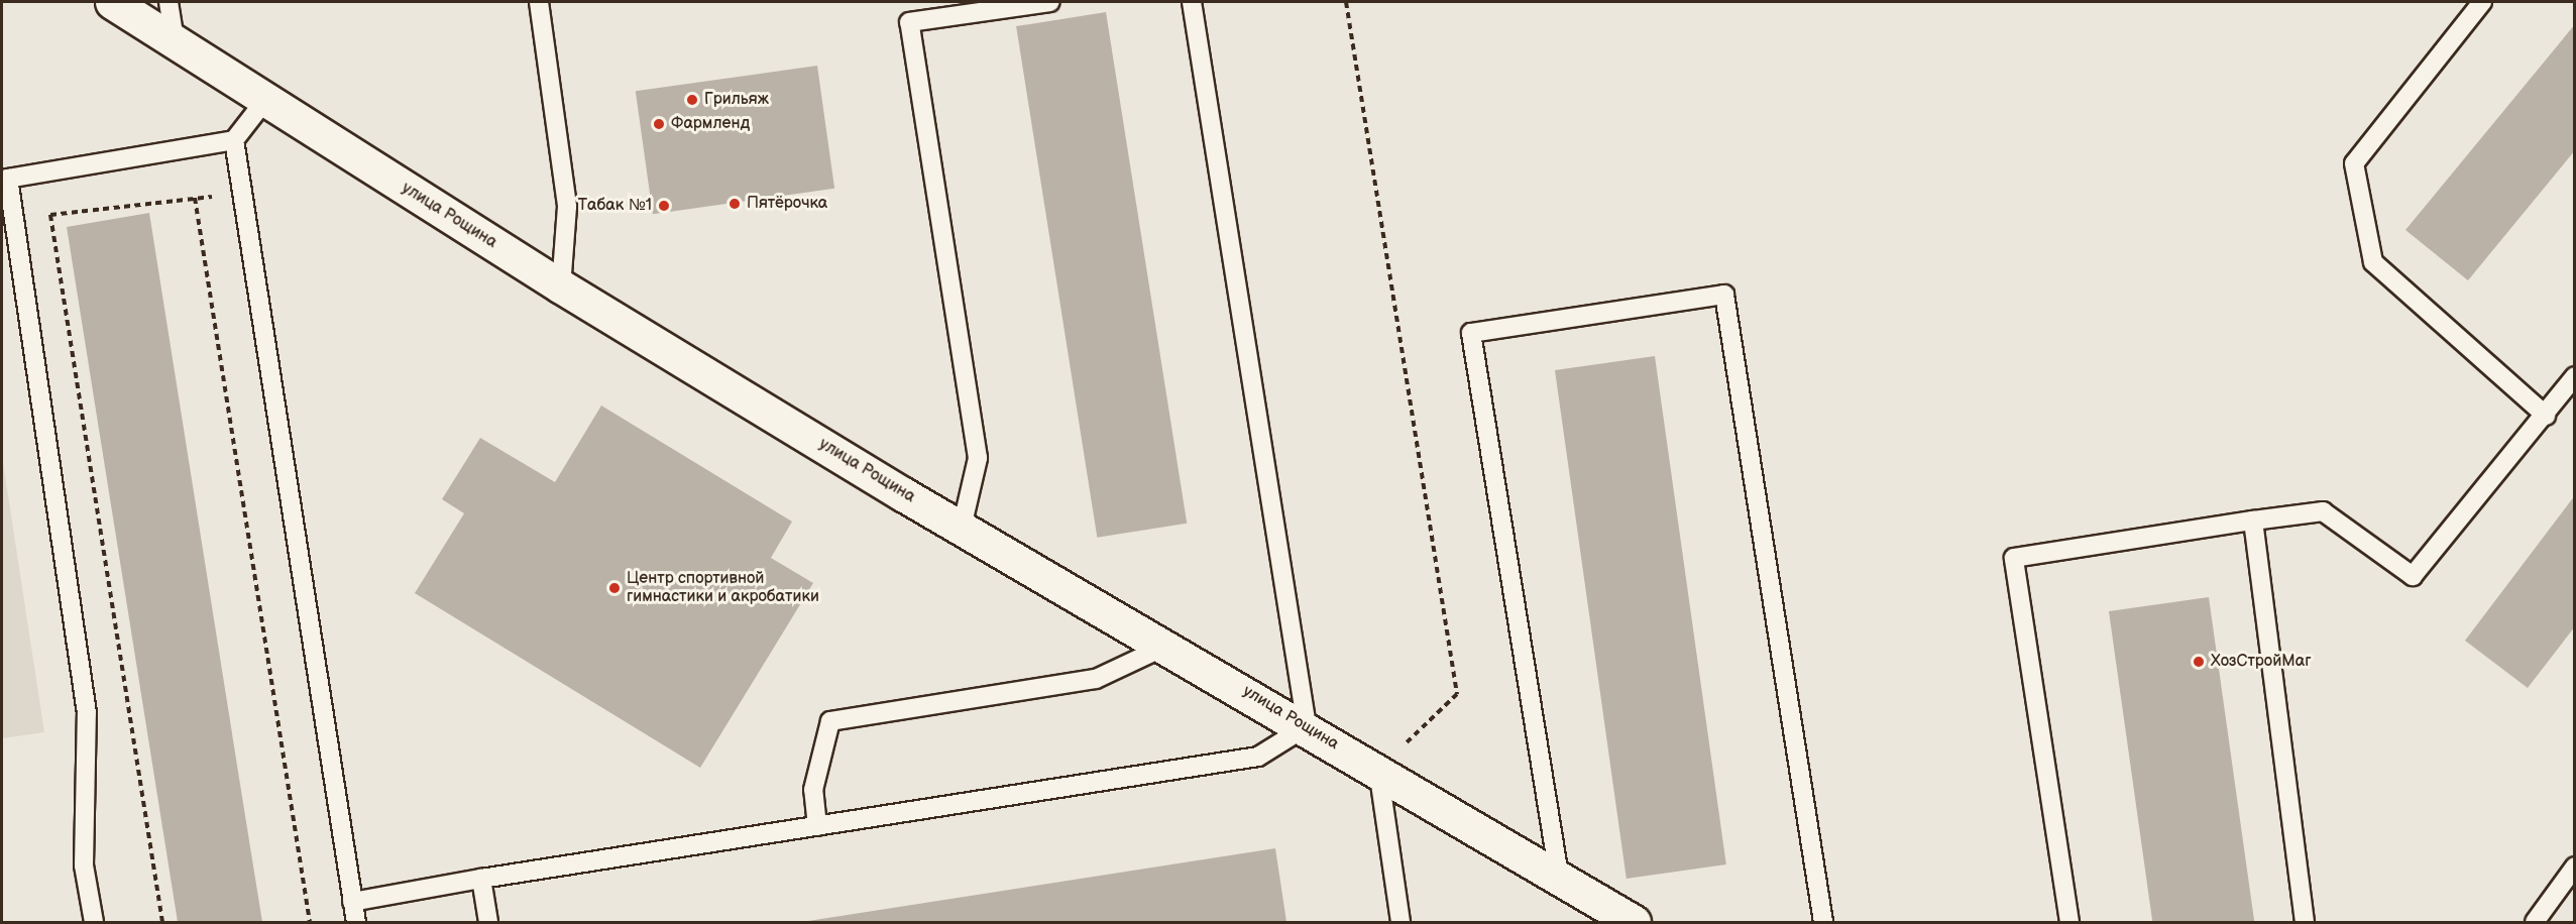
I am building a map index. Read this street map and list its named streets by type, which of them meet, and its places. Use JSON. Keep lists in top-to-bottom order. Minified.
{"streets":{"street":["улица Рощина"]},"places":["Грильяж","Фармленд","Пятёрочка","Табак №1","Центр спортивной гимнастики и акробатики","ХозСтройМаг"]}
